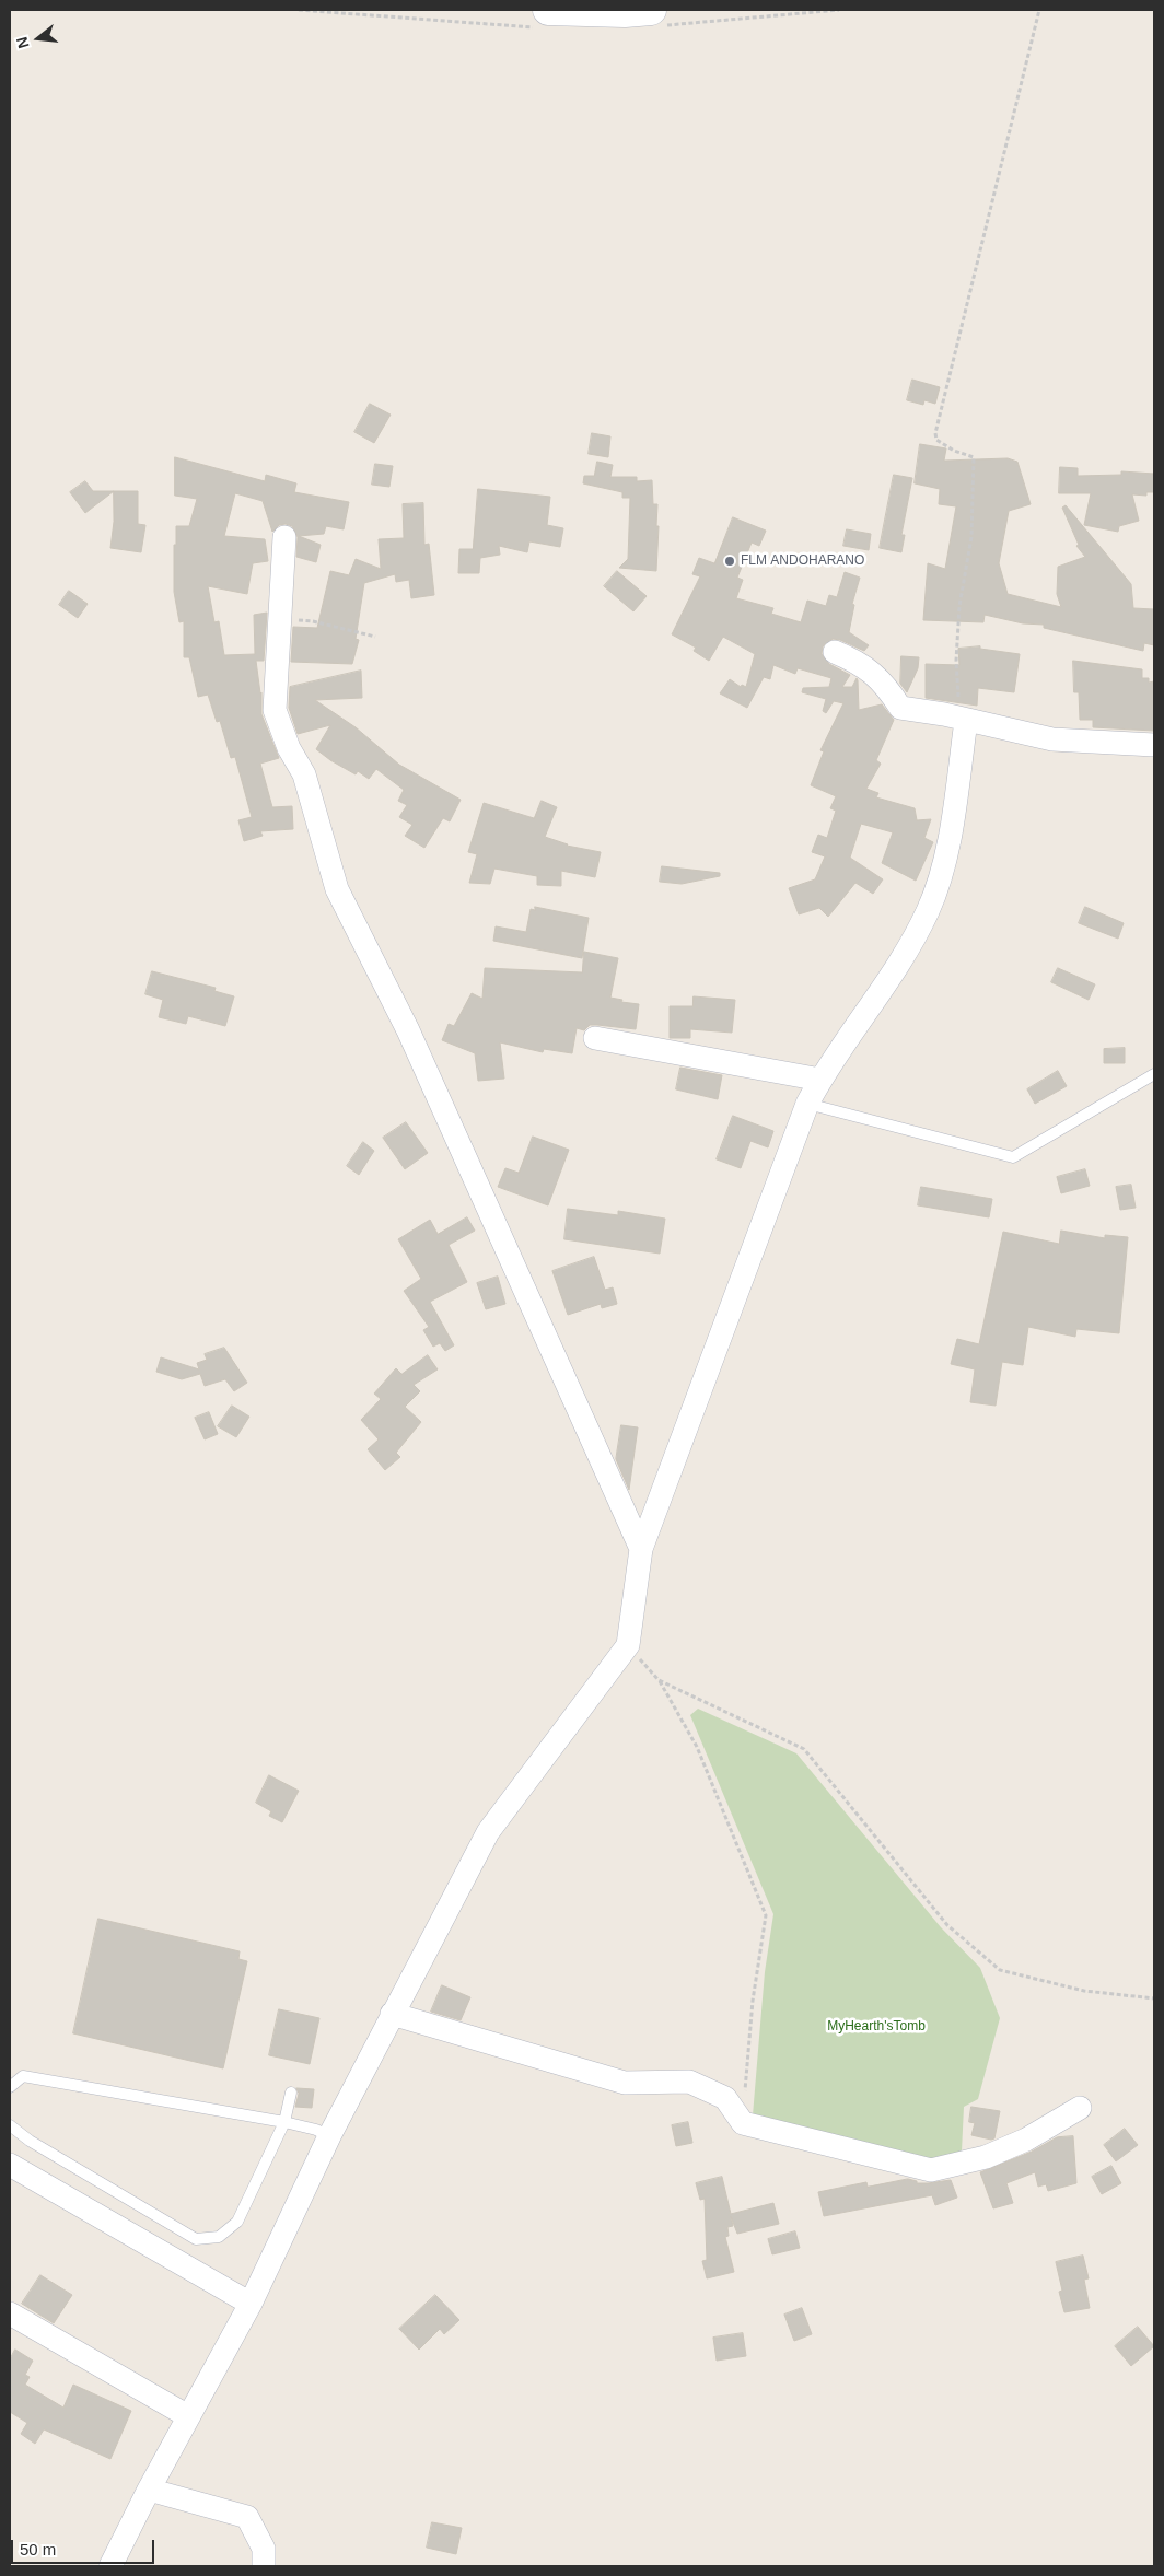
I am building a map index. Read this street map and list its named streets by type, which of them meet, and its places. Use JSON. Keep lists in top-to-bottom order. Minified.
{"parks":["MyHearth'sTomb"],"places":["FLM ANDOHARANO"],"scale_bar":"50 m","north":"left"}
